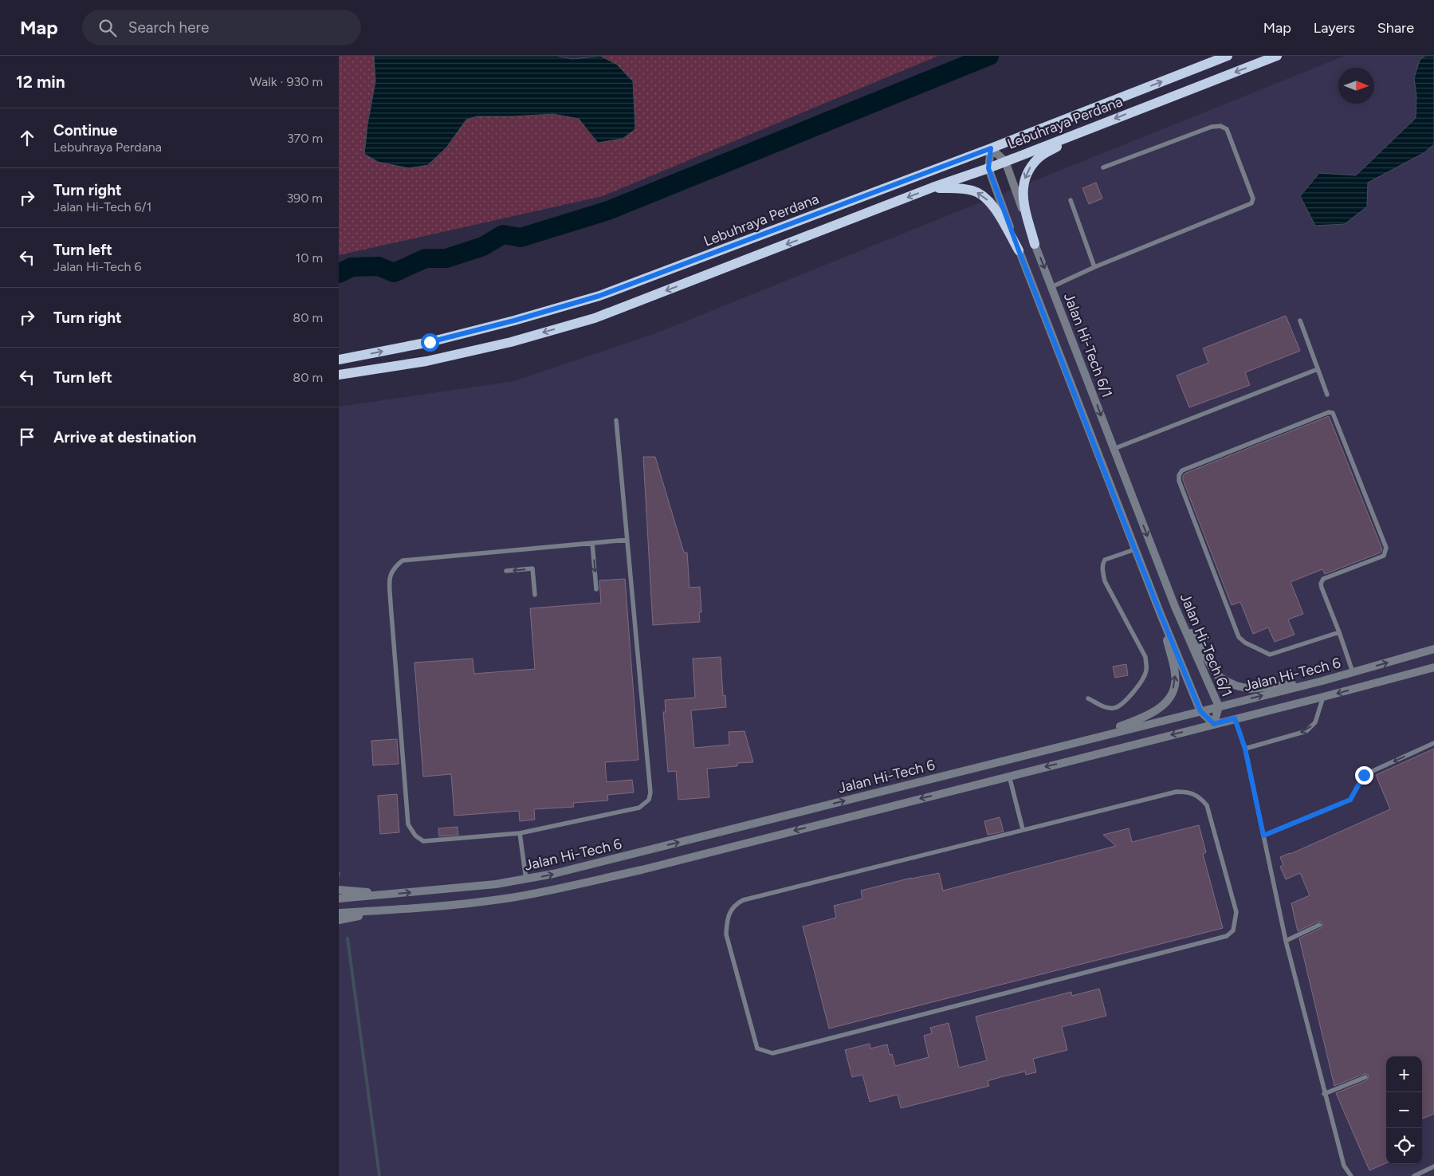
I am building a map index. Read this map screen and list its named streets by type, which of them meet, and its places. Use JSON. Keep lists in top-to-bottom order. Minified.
{"streets":{"main road":["Lebuhraya Perdana"],"street":["Jalan Hi-Tech 6/1","Jalan Hi-Tech 6"]},"crossings":[["Lebuhraya Perdana","Jalan Hi-Tech 6/1"],["Jalan Hi-Tech 6/1","Jalan Hi-Tech 6"]],"north":"right","page":{"header":"Map","search":"Search here","nav":["Map","Layers","Share"],"heading":["12 min","Walk · 930 m"],"list":[["Continue","Lebuhraya Perdana","370 m"],["Turn right","Jalan Hi-Tech 6/1","390 m"],["Turn left","Jalan Hi-Tech 6","10 m"],["Turn right","80 m"],["Turn left","80 m"],"Arrive at destination"],"map_buttons":["+","−"]}}
